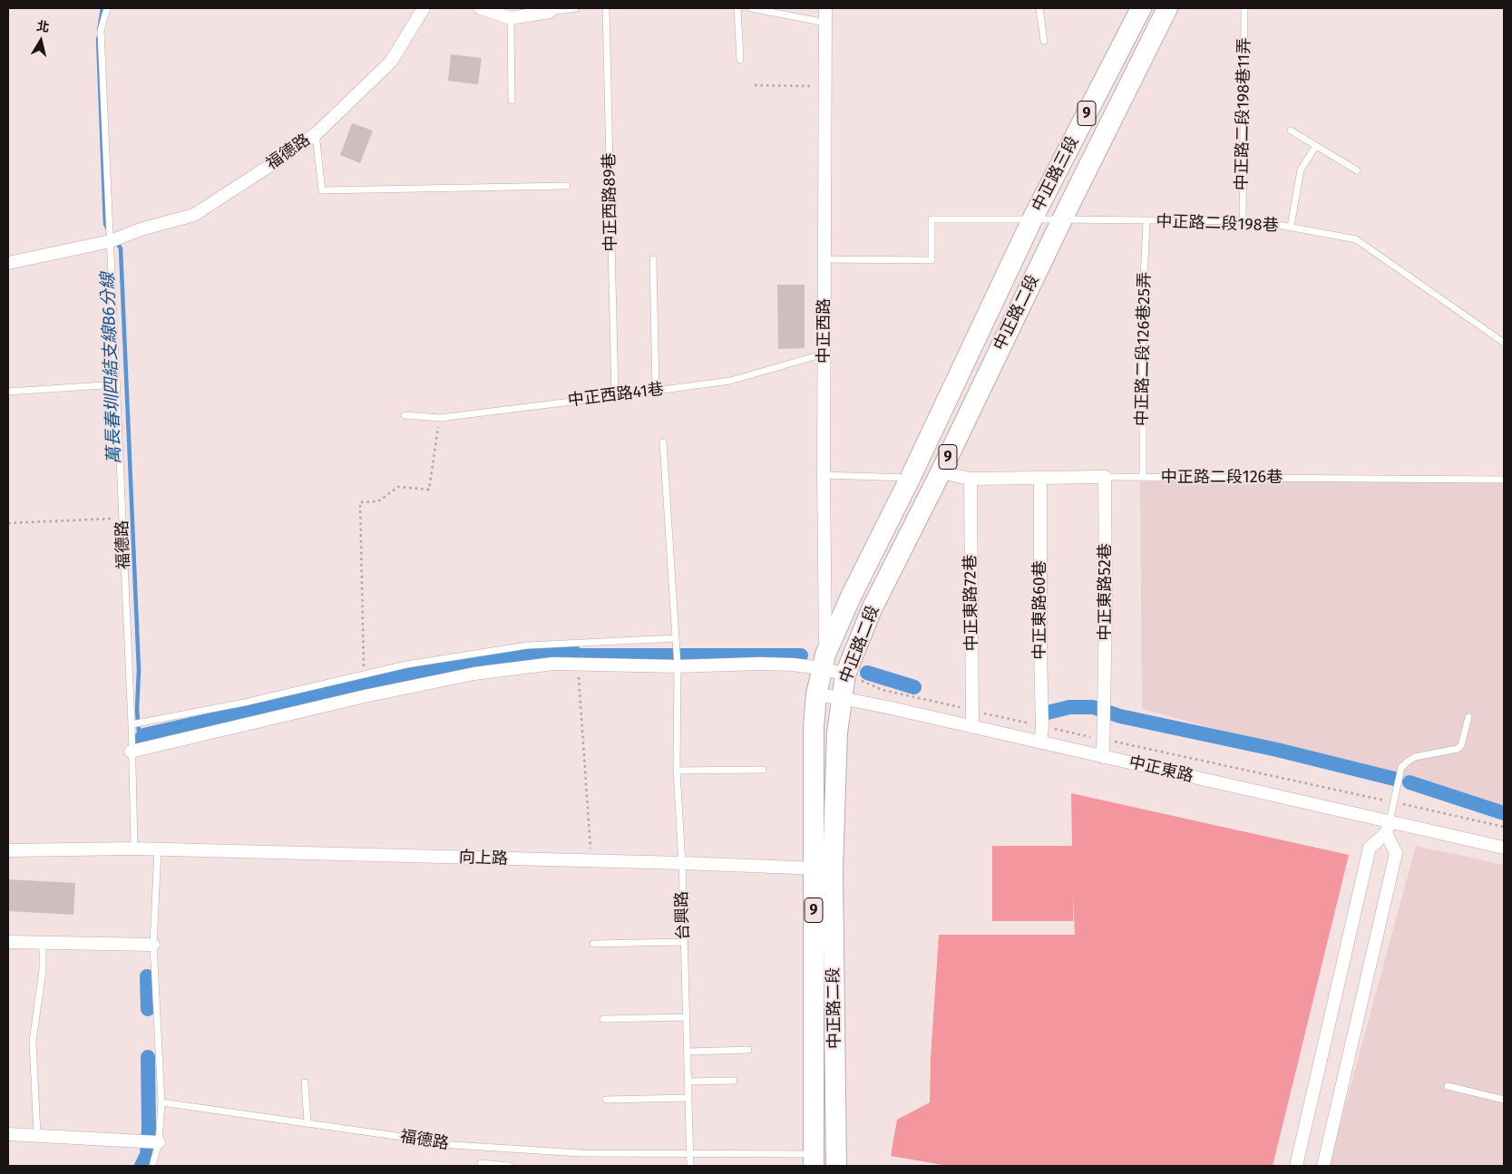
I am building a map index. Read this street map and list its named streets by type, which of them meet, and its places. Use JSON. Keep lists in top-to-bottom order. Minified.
{"streets":{"main road":["9","中正路三段","中正路二段"],"street":["福德路","中正西路","中正路二段126巷","中正東路52巷","中正東路72巷","中正東路60巷","中正東路","向上路"],"lane":["中正路二段198巷11弄","中正西路89巷","中正路二段198巷","中正路二段126巷25弄","中正西路41巷","台興路"]},"crossings":[["中正路二段198巷11弄","中正路二段198巷"],["福德路","中正路二段"],["福德路","向上路"],["福德路","台興路"],["中正路三段","中正路二段198巷"],["中正路三段","中正路二段"],["中正西路89巷","中正西路41巷"],["中正路二段198巷","中正路二段"],["中正路二段198巷","中正西路"],["中正路二段198巷","中正路二段126巷25弄"],["中正路二段","中正西路"],["中正路二段","中正路二段126巷"],["中正路二段","中正東路"],["中正路二段","向上路"],["中正西路","中正西路41巷"],["中正路二段126巷25弄","中正路二段126巷"],["中正路二段126巷","中正東路52巷"],["中正路二段126巷","中正東路72巷"],["中正路二段126巷","中正東路60巷"],["中正東路52巷","中正東路"],["中正東路72巷","中正東路"],["中正東路60巷","中正東路"],["向上路","台興路"]],"water":["萬長春圳四結支線B6分線"],"north":"top"}
